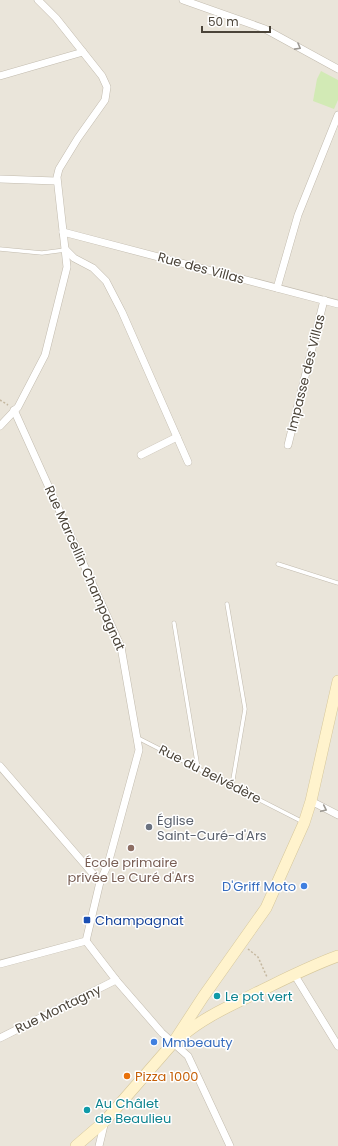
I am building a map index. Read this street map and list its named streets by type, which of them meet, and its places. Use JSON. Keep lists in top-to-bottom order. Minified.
{"streets":{"street":["Rue des Villas","Impasse des Villas","Rue Marcellin Champagnat","Rue Montagny"],"lane":["Rue du Belvédère"]},"crossings":[["Rue des Villas","Impasse des Villas"],["Rue Marcellin Champagnat","Rue du Belvédère"]],"places":{"other":["Église Saint-Curé-d'Ars","École primaire privée Le Curé d'Ars","D'Griff Moto","Le pot vert","Mmbeauty","Pizza 1000","Au Châlet de Beaulieu"],"transit":["Champagnat"]},"scale_bar":"50 m"}
